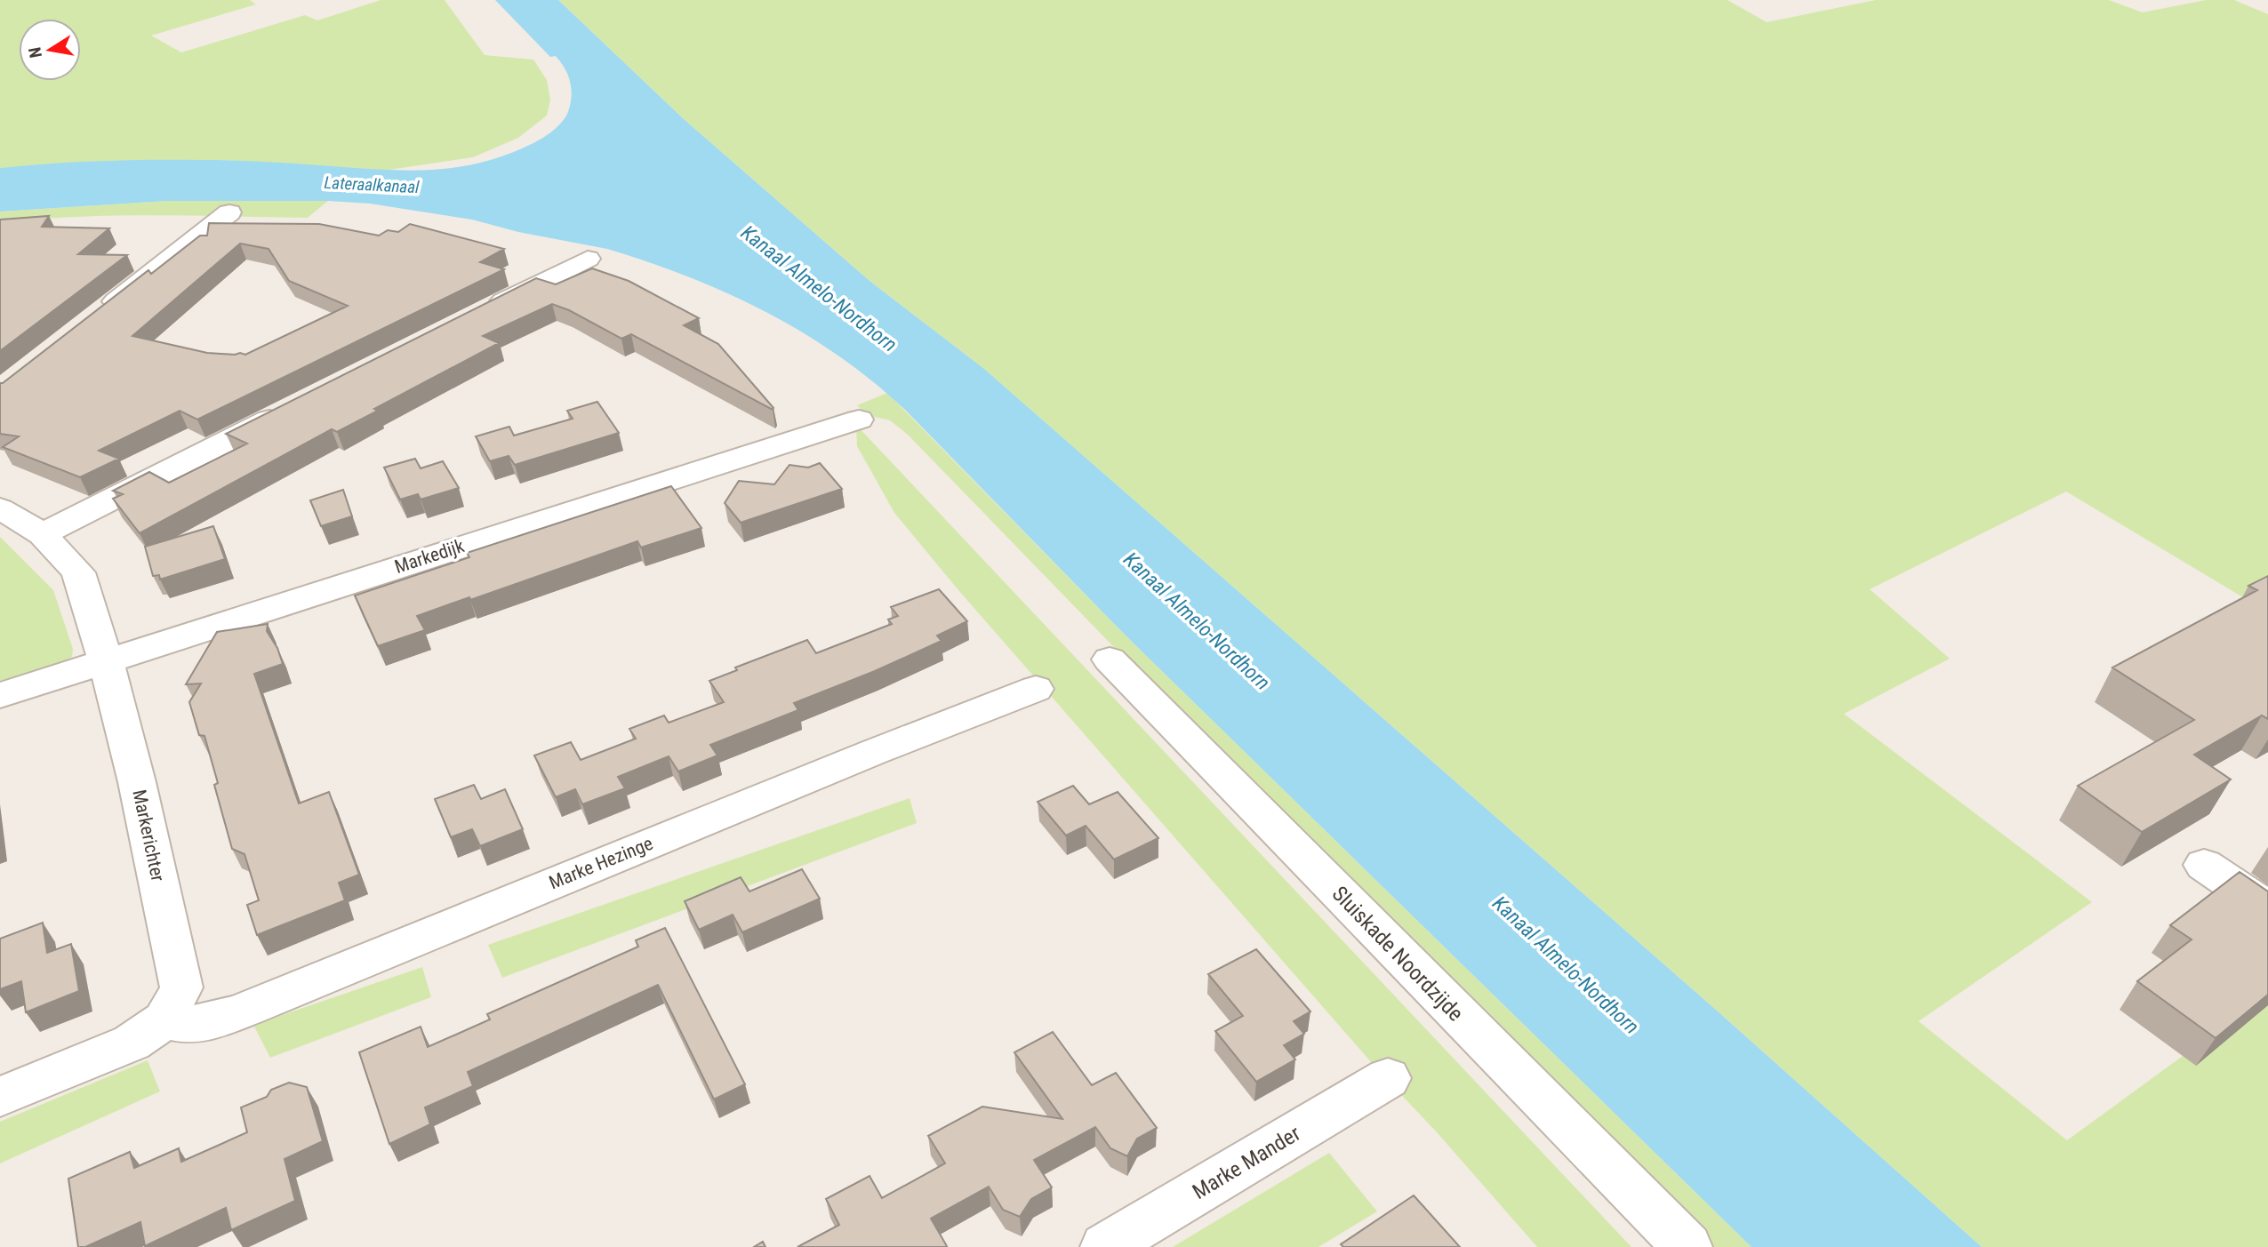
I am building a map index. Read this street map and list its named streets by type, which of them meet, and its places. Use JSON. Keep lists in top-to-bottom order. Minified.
{"streets":{"street":["Markedijk","Markerichter","Marke Hezinge","Sluiskade Noordzijde","Marke Mander"]},"crossings":[["Markedijk","Markerichter"],["Markerichter","Marke Hezinge"]],"water":["Lateraalkanaal","Kanaal Almelo-Nordhorn"],"north":"left"}
